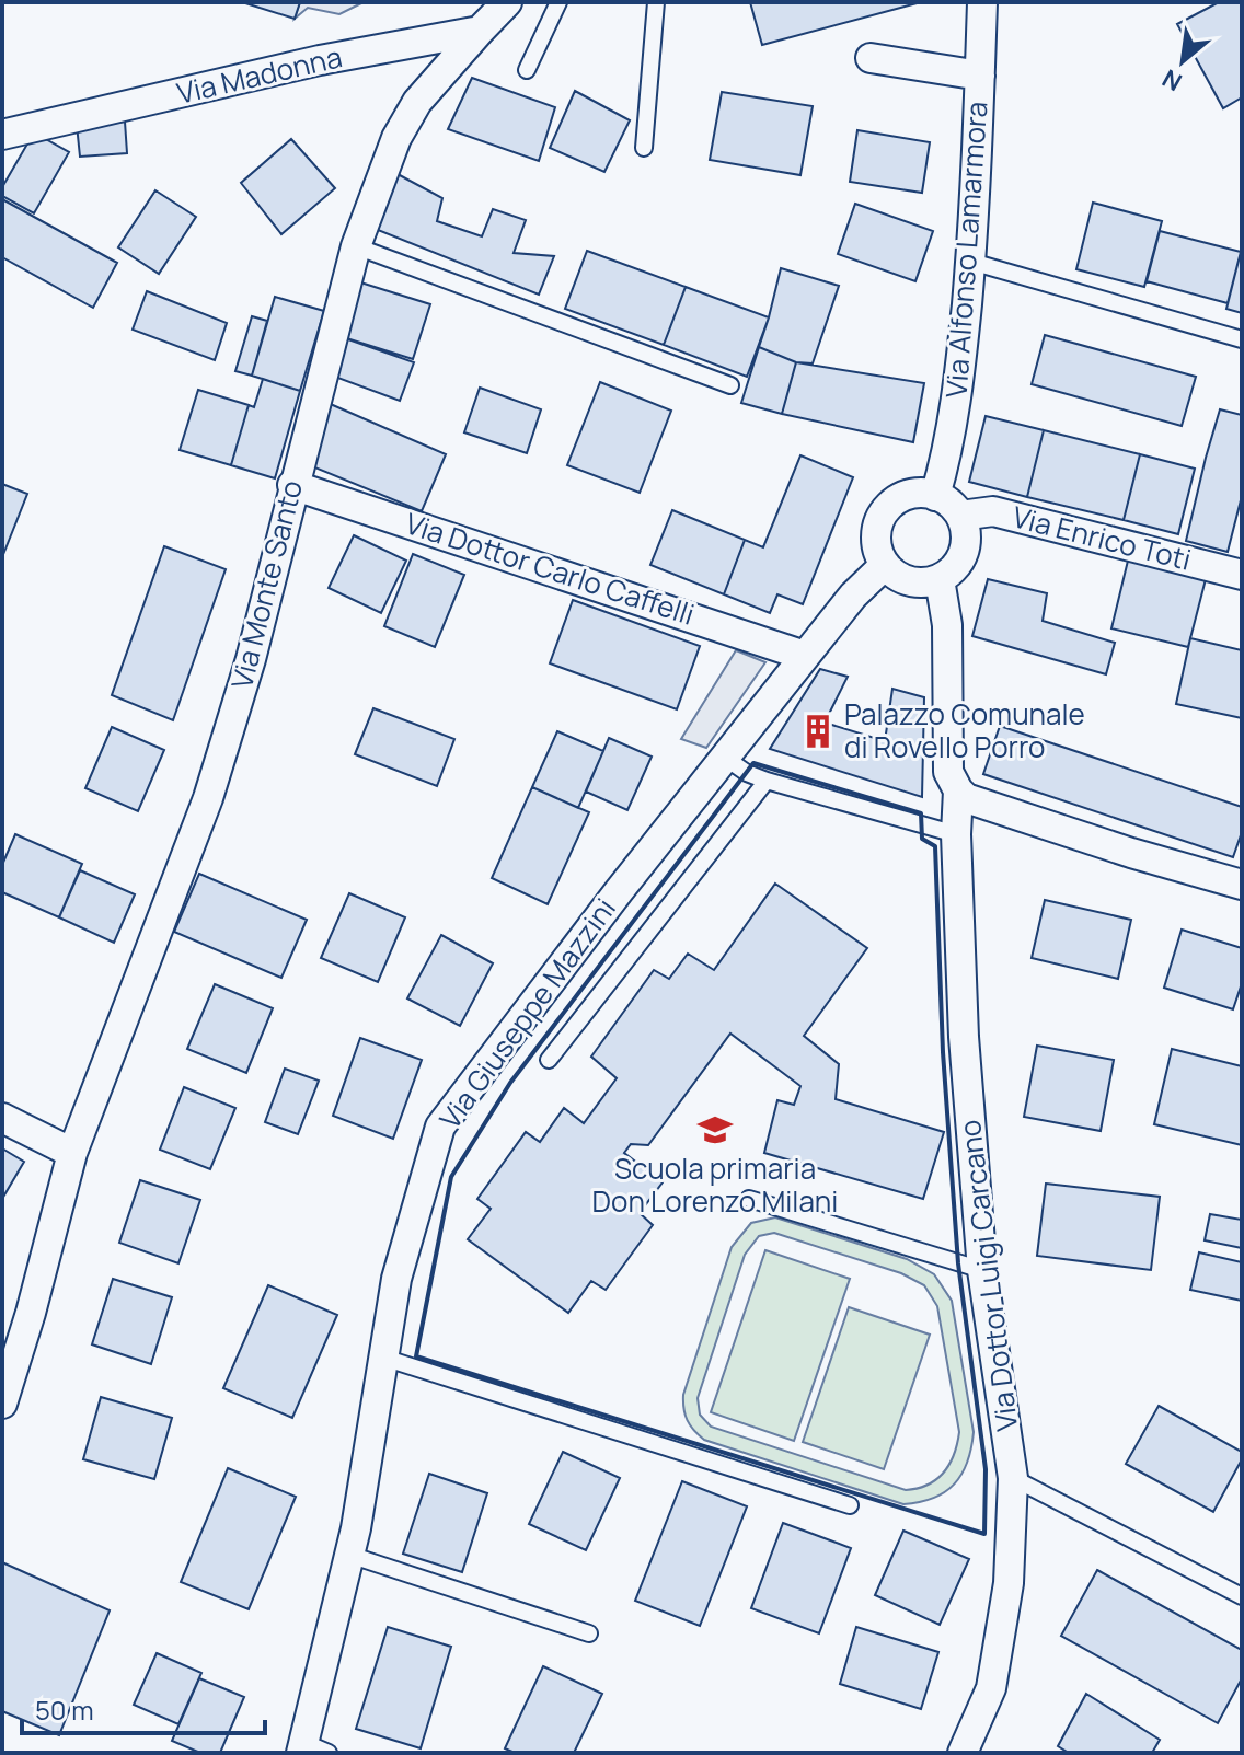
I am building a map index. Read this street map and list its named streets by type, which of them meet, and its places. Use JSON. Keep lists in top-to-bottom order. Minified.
{"streets":{"street":["Via Madonna","Via Alfonso Lamarmora","Via Enrico Toti","Via Dottor Carlo Caffelli","Via Monte Santo","Via Giuseppe Mazzini","Via Dottor Luigi Carcano"]},"crossings":[["Via Madonna","Via Monte Santo"],["Via Alfonso Lamarmora","Via Enrico Toti"],["Via Alfonso Lamarmora","Via Giuseppe Mazzini"],["Via Alfonso Lamarmora","Via Dottor Luigi Carcano"],["Via Enrico Toti","Via Giuseppe Mazzini"],["Via Enrico Toti","Via Dottor Luigi Carcano"],["Via Dottor Carlo Caffelli","Via Monte Santo"],["Via Dottor Carlo Caffelli","Via Giuseppe Mazzini"],["Via Giuseppe Mazzini","Via Dottor Luigi Carcano"]],"places":{"building":["Palazzo Comunale di Rovello Porro"],"school or university":["Scuola primaria Don Lorenzo Milani"]},"scale_bar":"50 m","north":"bottom left"}
